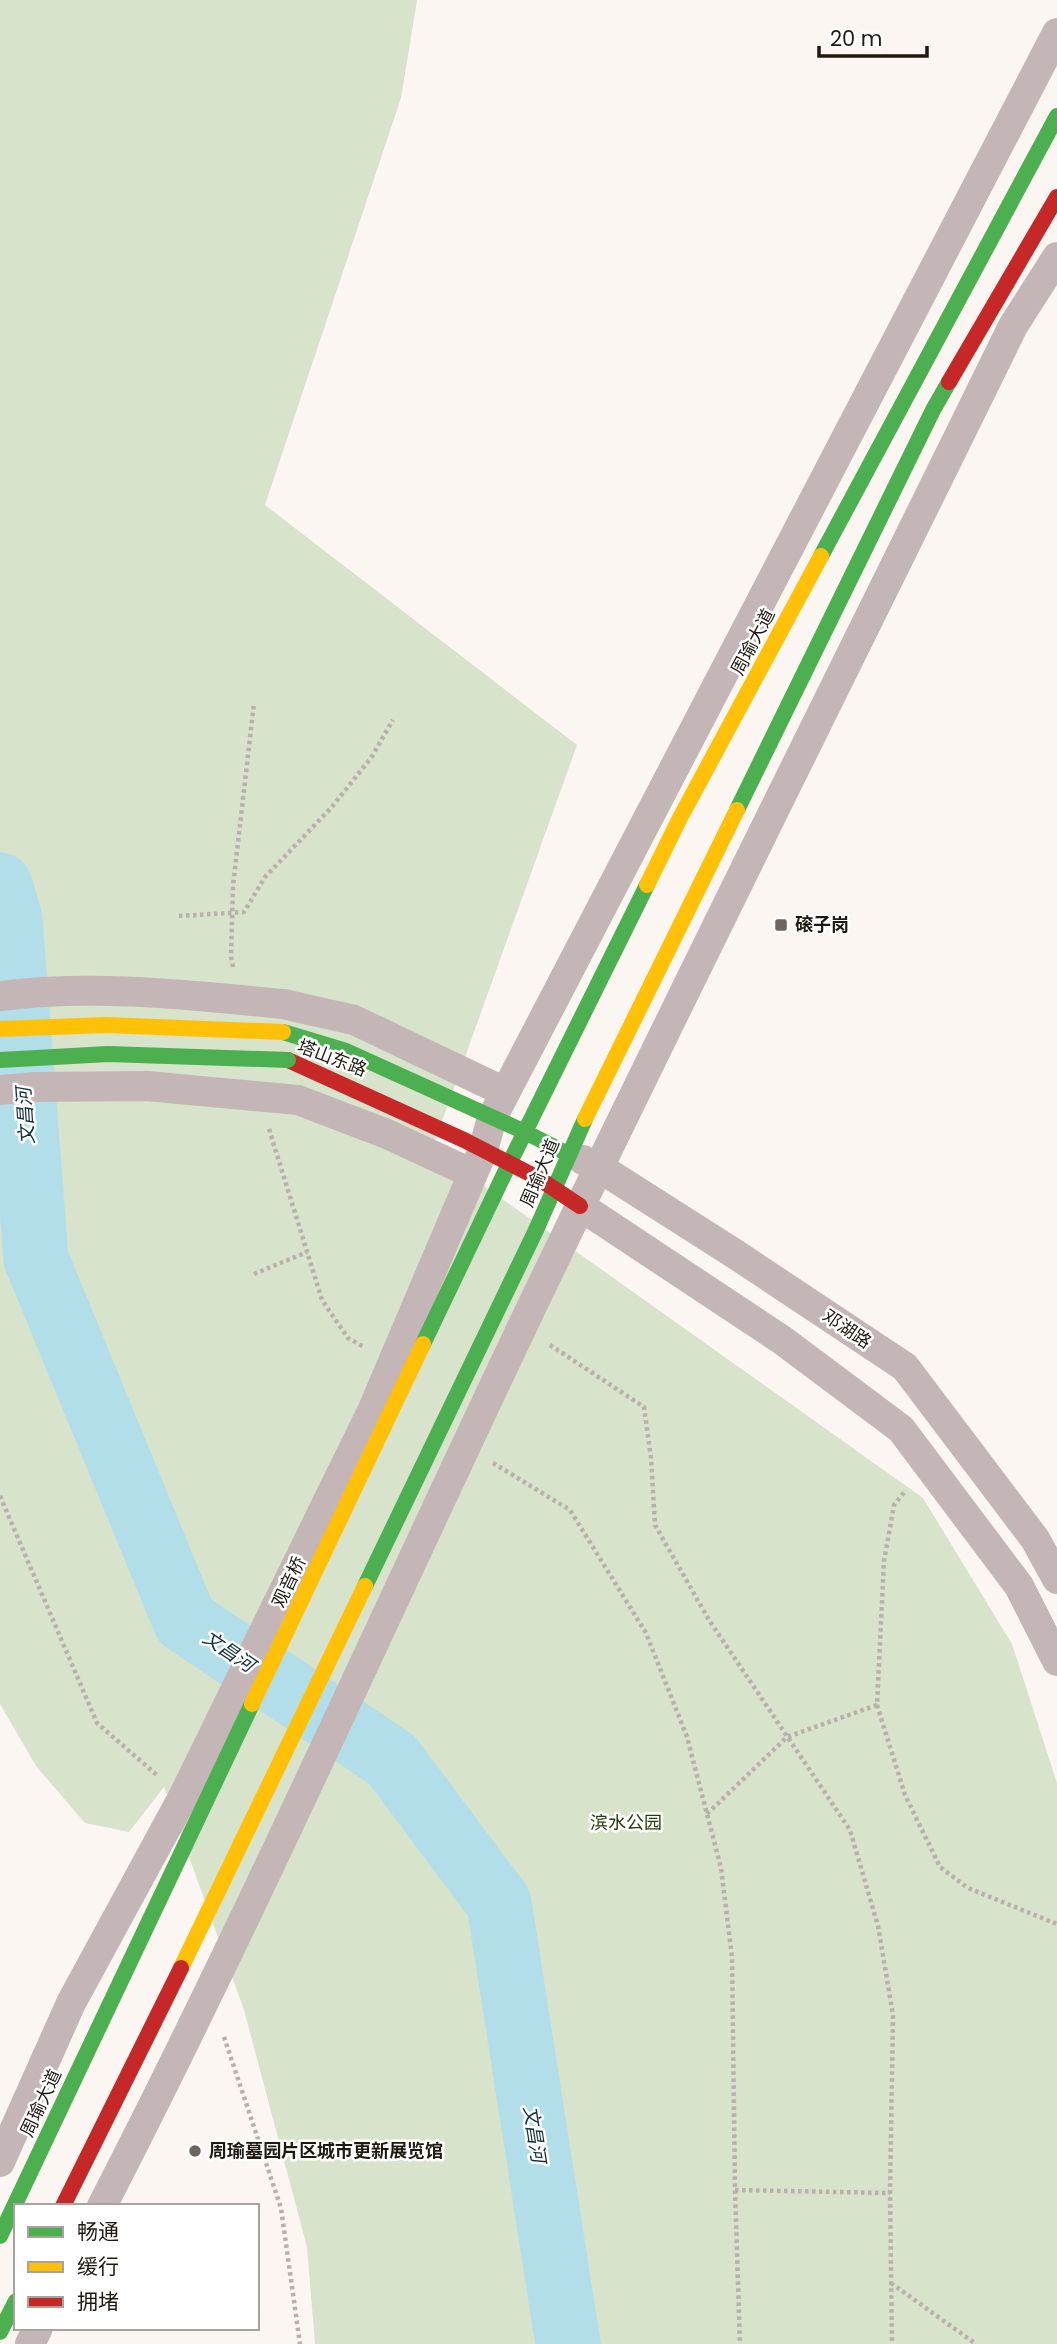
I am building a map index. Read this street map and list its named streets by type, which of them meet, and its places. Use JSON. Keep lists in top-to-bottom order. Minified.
{"streets":{"main road":["周瑜大道","塔山东路","观音桥"],"street":["邓湖路"]},"crossings":[["周瑜大道","塔山东路"],["周瑜大道","邓湖路"],["周瑜大道","观音桥"]],"water":["文昌河"],"parks":["滨水公园"],"places":{"transit":["磙子岗"],"other":["周瑜墓园片区城市更新展览馆"]},"legend":["畅通","缓行","拥堵"],"scale_bar":"20 m"}
